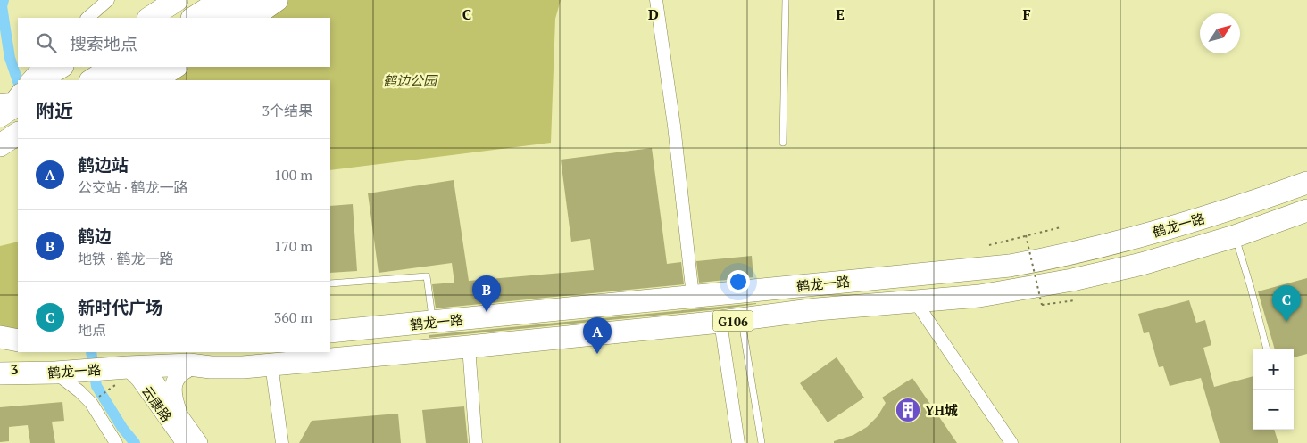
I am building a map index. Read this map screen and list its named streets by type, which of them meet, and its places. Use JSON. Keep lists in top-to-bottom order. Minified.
{"streets":{"highway":["鹤龙一路","G106"],"street":["云康路"]},"crossings":[["鹤龙一路","云康路"]],"parks":["鹤边公园"],"places":{"building":["YH城"]},"north":"top right","page":{"search":"搜索地点","heading":["附近","3个结果"],"list":[{"mark":"A","name":"鹤边站","note":"公交站 · 鹤龙一路","value":"100 m"},{"mark":"B","name":"鹤边","note":"地铁 · 鹤龙一路","value":"170 m"},{"mark":"C","name":"新时代广场","note":"地点","value":"360 m"}],"pins":["B","C","A"],"map_buttons":["+","−"]},"grid":{"columns":["C","D","E","F"],"rows":["3"]}}
